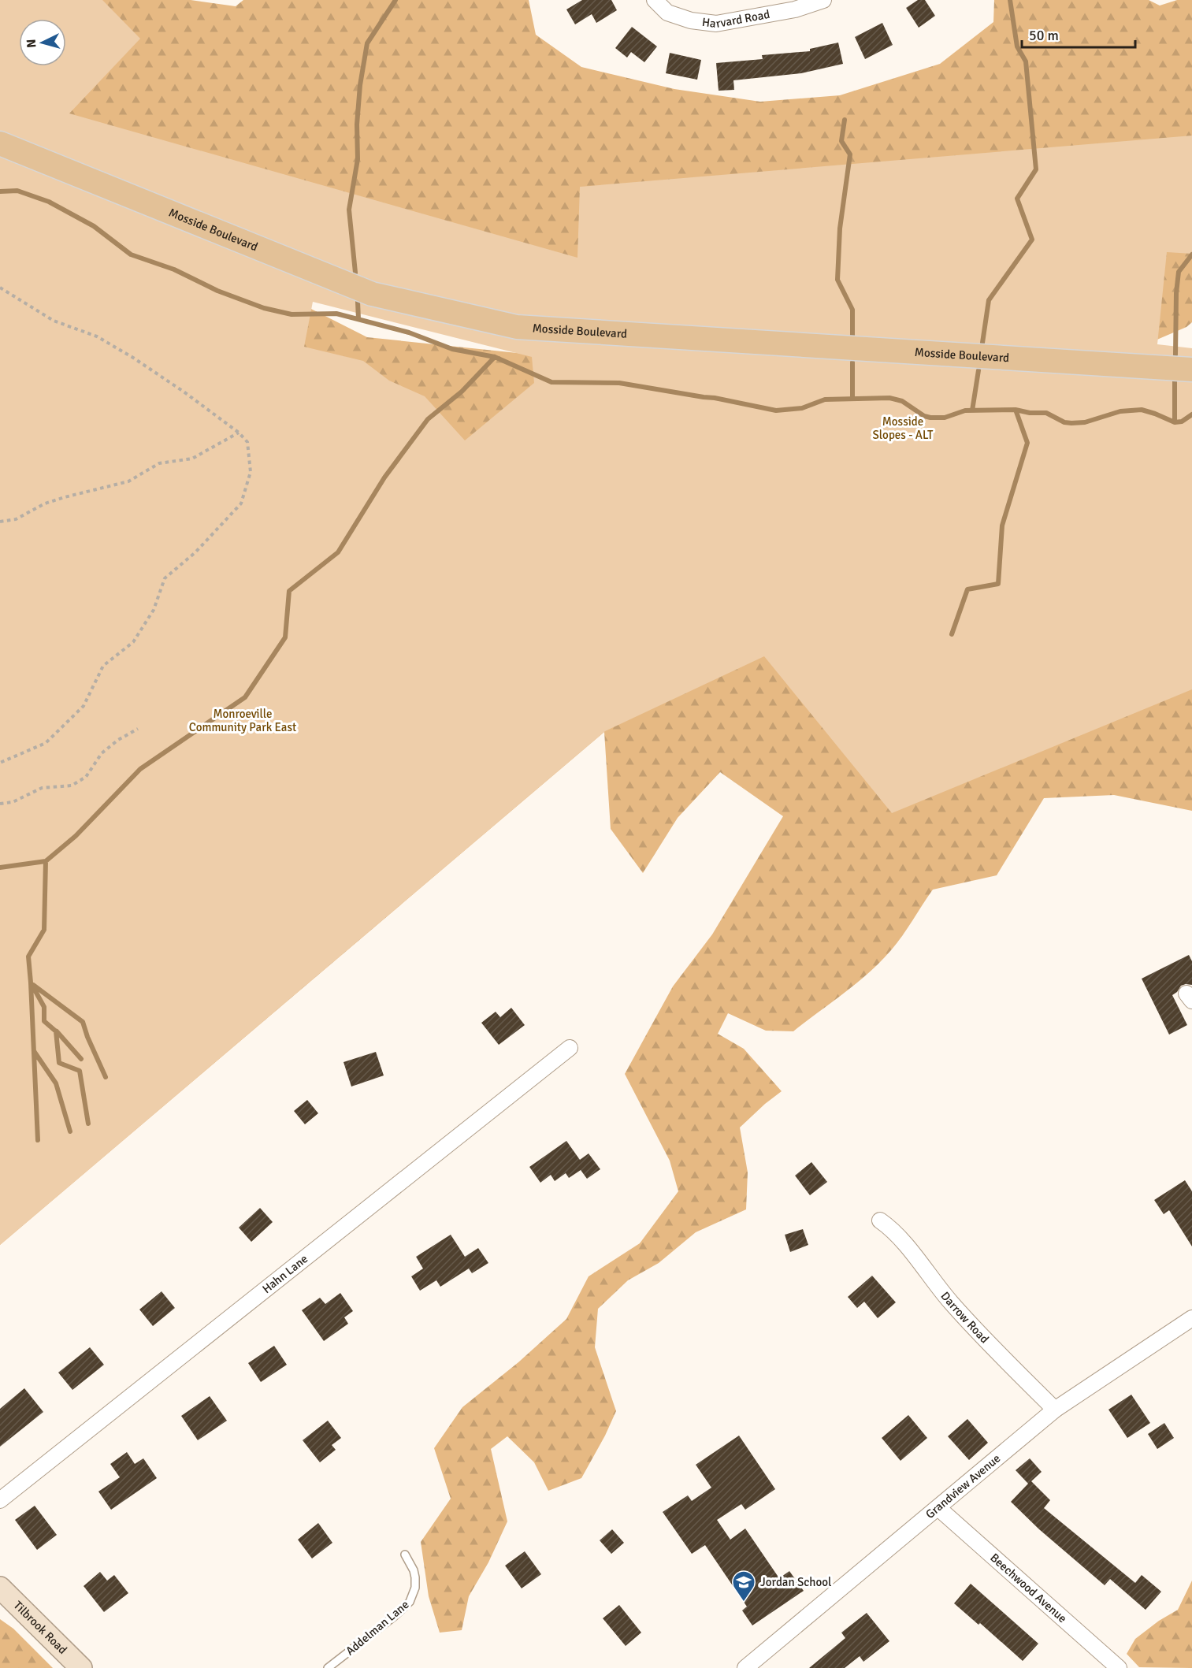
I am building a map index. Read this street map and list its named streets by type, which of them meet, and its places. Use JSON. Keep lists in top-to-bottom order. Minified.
{"streets":{"main road":["Mosside Boulevard"],"street":["Harvard Road","Hahn Lane","Darrow Road","Grandview Avenue","Beechwood Avenue","Tilbrook Road"],"lane":["Addelman Lane"]},"crossings":[["Darrow Road","Grandview Avenue"],["Grandview Avenue","Beechwood Avenue"]],"parks":["Mosside Slopes - ALT","Monroeville Community Park East"],"places":{"school or university":["Jordan School"]},"scale_bar":"50 m","north":"left"}
